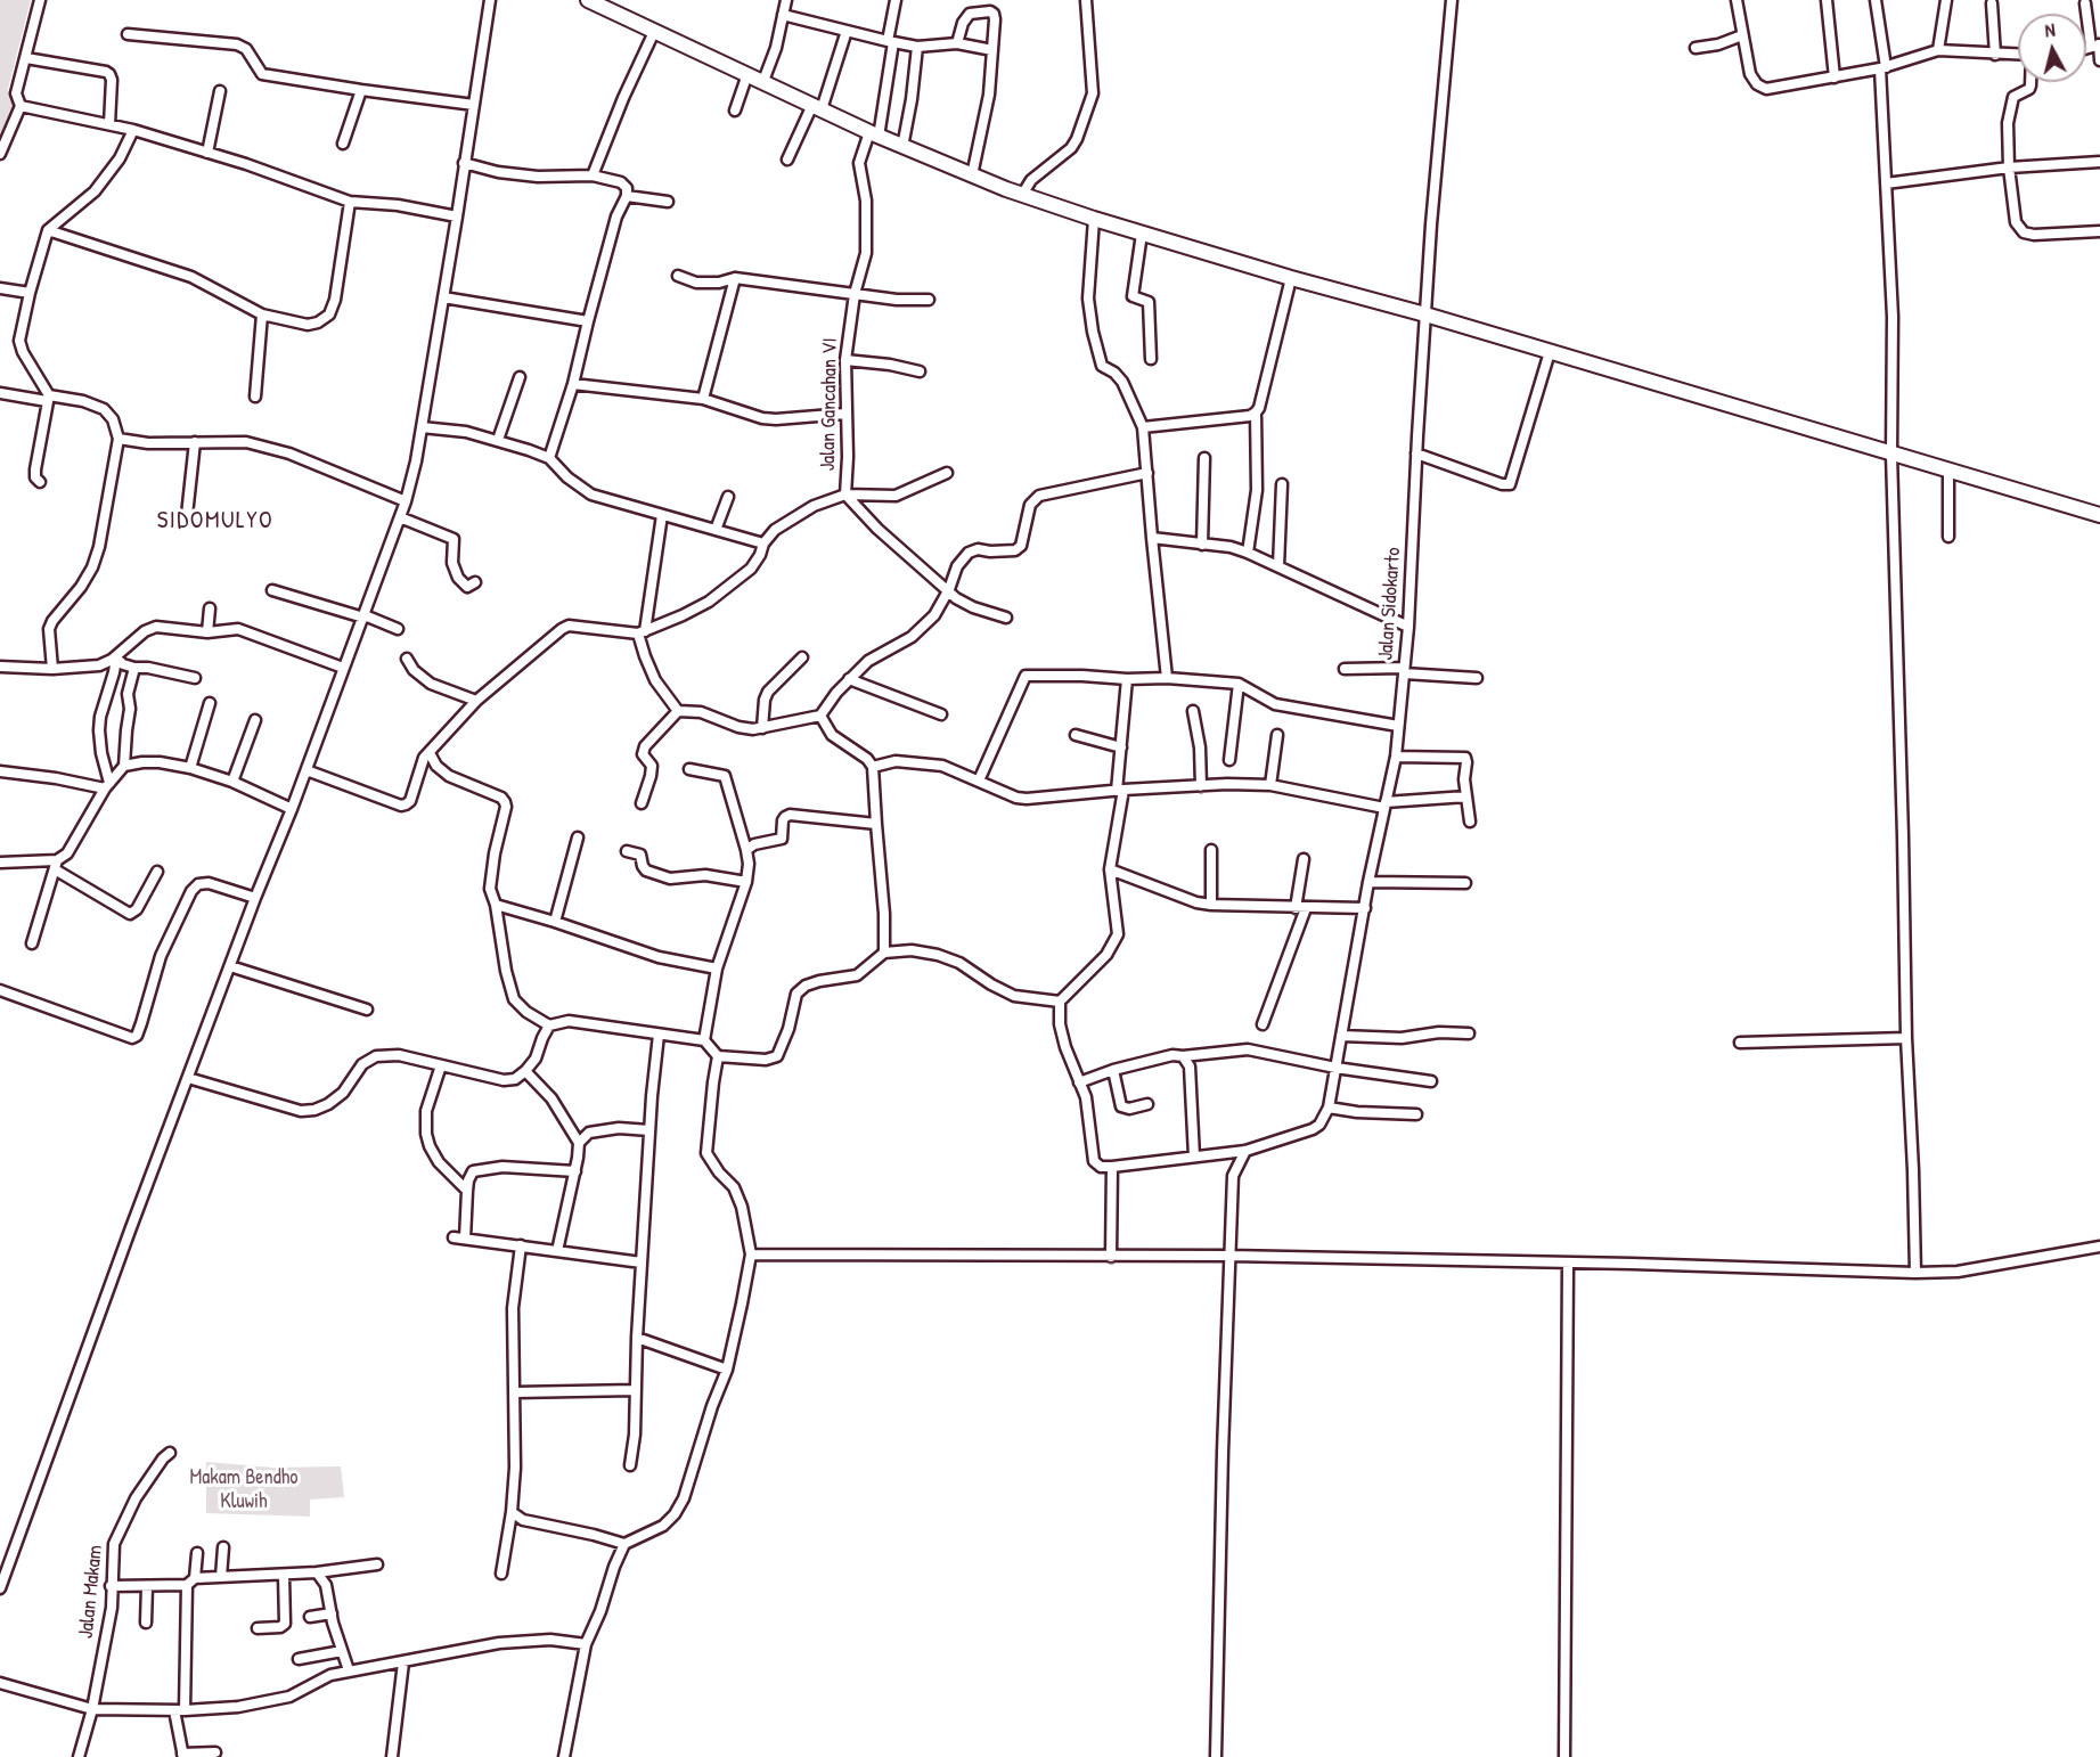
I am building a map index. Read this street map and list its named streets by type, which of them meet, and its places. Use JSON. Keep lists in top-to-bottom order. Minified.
{"streets":{"street":["Jalan Gancahan VI","Jalan Sidokarto","Jalan Makam"]},"districts":["SIDOMULYO"],"parks":["Makam Bendho Kluwih"],"north":"top"}
